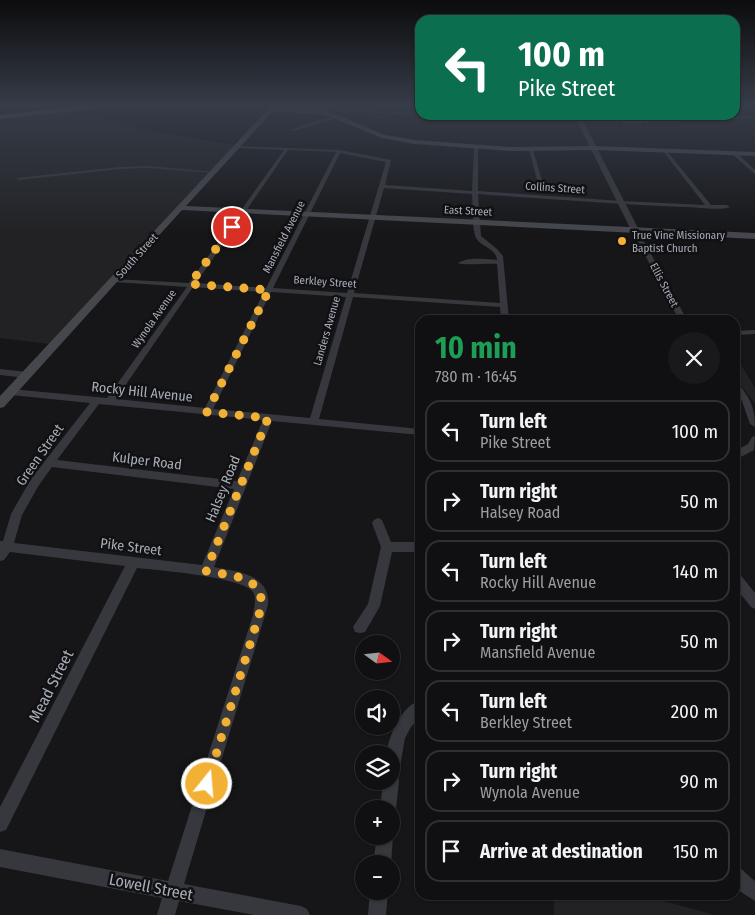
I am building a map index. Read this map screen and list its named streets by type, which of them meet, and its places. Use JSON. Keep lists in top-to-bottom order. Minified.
{"streets":{"main road":["East Street","South Street"],"street":["Collins Street","Mansfield Avenue","Berkley Street","Ellis Street","Wynola Avenue","Landers Avenue","Rocky Hill Avenue","Green Street","Kulper Road","Halsey Road","Pike Street","Mead Street","Lowell Street"]},"crossings":[["Collins Street","Ellis Street"],["Collins Street","Landers Avenue"],["East Street","Mansfield Avenue"],["East Street","South Street"],["East Street","Ellis Street"],["East Street","Wynola Avenue"],["East Street","Landers Avenue"],["Mansfield Avenue","Berkley Street"],["Mansfield Avenue","Landers Avenue"],["Mansfield Avenue","Rocky Hill Avenue"],["South Street","Berkley Street"],["South Street","Rocky Hill Avenue"],["Berkley Street","Wynola Avenue"],["Berkley Street","Landers Avenue"],["Wynola Avenue","Rocky Hill Avenue"],["Landers Avenue","Rocky Hill Avenue"],["Rocky Hill Avenue","Green Street"],["Rocky Hill Avenue","Halsey Road"],["Green Street","Kulper Road"],["Green Street","Pike Street"],["Kulper Road","Halsey Road"],["Halsey Road","Pike Street"],["Pike Street","Mead Street"],["Pike Street","Lowell Street"]],"places":["True Vine Missionary Baptist Church"],"north":"right","page":{"turn":["100 m","Pike Street"],"heading":["10 min","780 m · 16:45"],"list":[{"name":"Turn left","note":"Pike Street","value":"100 m"},{"name":"Turn right","note":"Halsey Road","value":"50 m"},{"name":"Turn left","note":"Rocky Hill Avenue","value":"140 m"},{"name":"Turn right","note":"Mansfield Avenue","value":"50 m"},{"name":"Turn left","note":"Berkley Street","value":"200 m"},{"name":"Turn right","note":"Wynola Avenue","value":"90 m"},{"name":"Arrive at destination","value":"150 m"}],"map_buttons":["+","−"]}}
